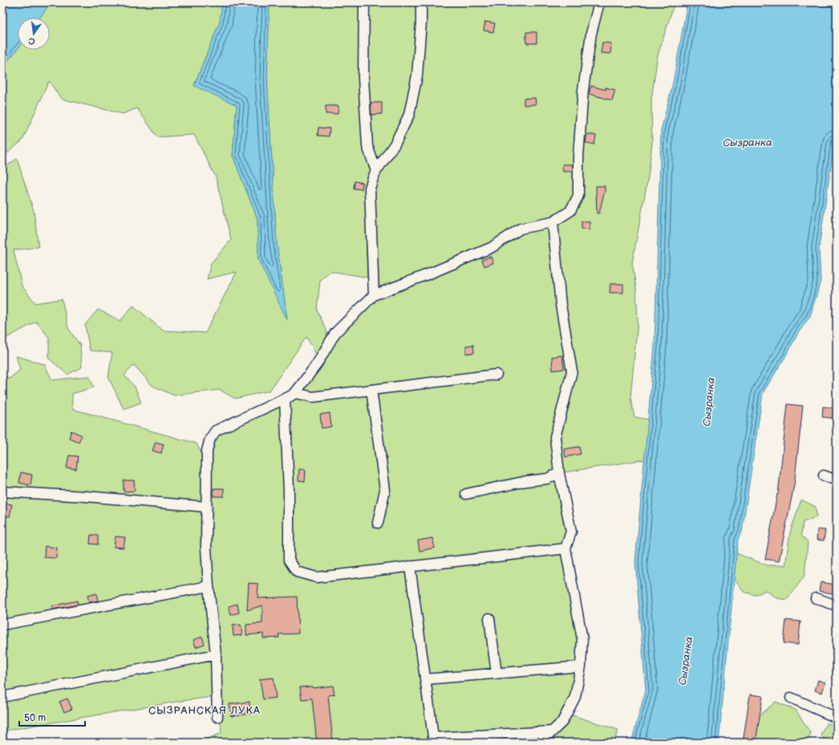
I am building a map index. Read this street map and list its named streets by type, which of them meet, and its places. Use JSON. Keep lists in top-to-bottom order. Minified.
{"districts":["СЫЗРАНСКАЯ ЛУКА"],"water":["Сызранка"],"scale_bar":"50 m","north":"bottom"}
